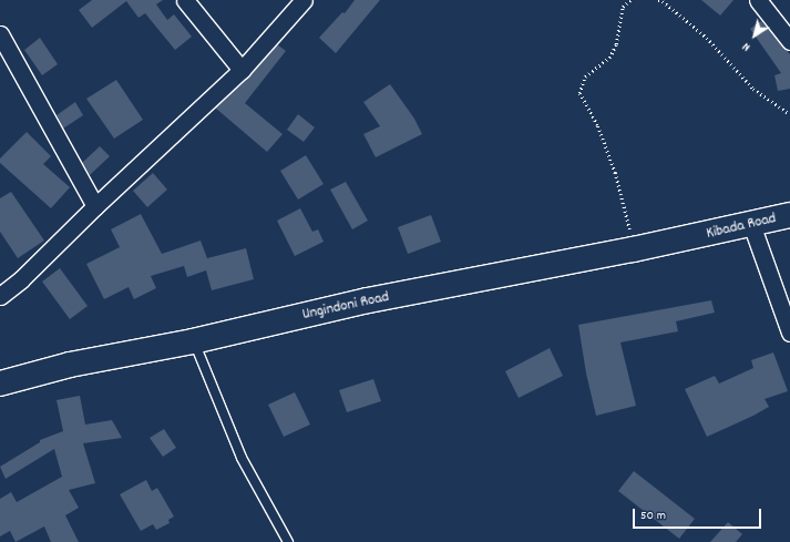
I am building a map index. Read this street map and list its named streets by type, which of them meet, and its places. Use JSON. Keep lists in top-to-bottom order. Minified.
{"streets":{"main road":["Kibada Road","Ungindoni Road"]},"crossings":[["Kibada Road","Ungindoni Road"]],"scale_bar":"50 m","north":"bottom left"}
